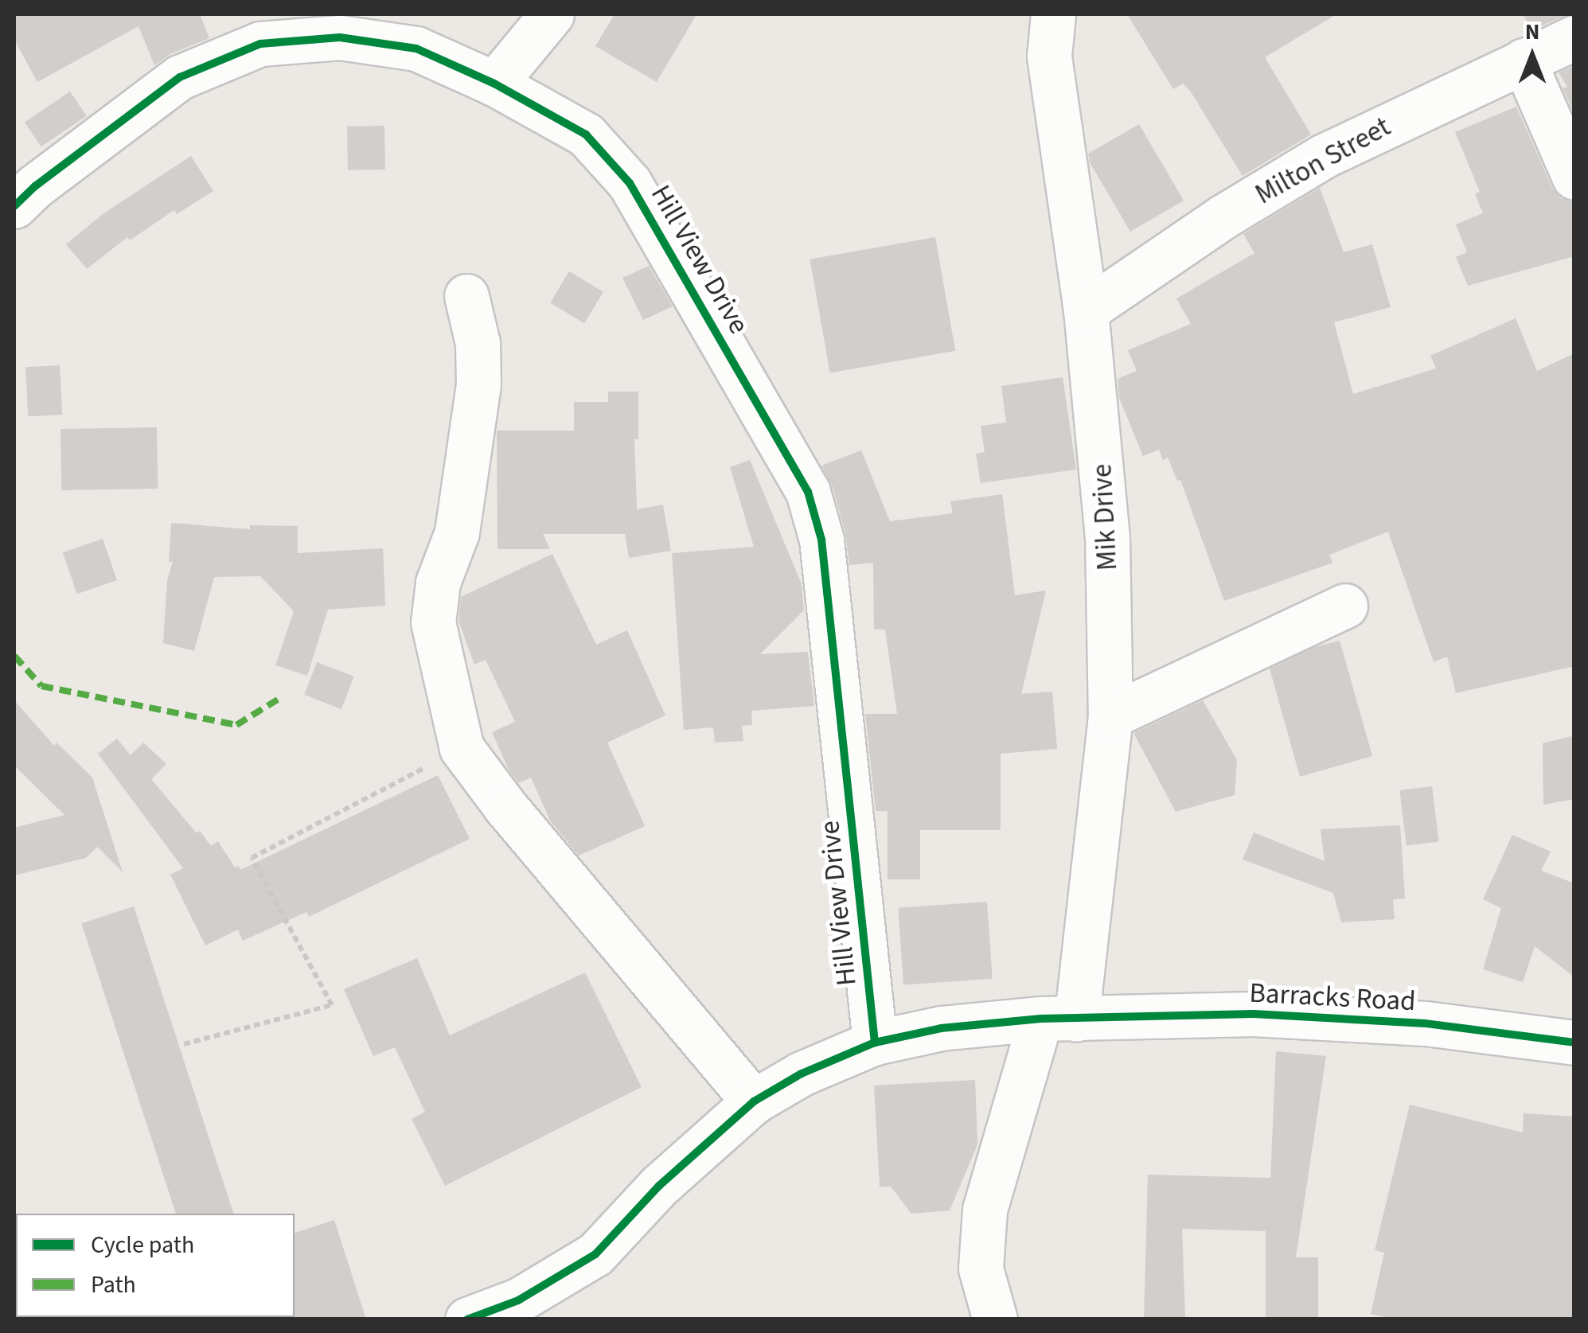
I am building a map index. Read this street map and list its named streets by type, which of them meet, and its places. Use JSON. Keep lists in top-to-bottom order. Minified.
{"streets":{"street":["Milton Street","Hill View Drive","Mik Drive","Barracks Road"]},"crossings":[["Milton Street","Mik Drive"],["Hill View Drive","Barracks Road"],["Mik Drive","Barracks Road"]],"legend":["Cycle path","Path"],"north":"top"}
